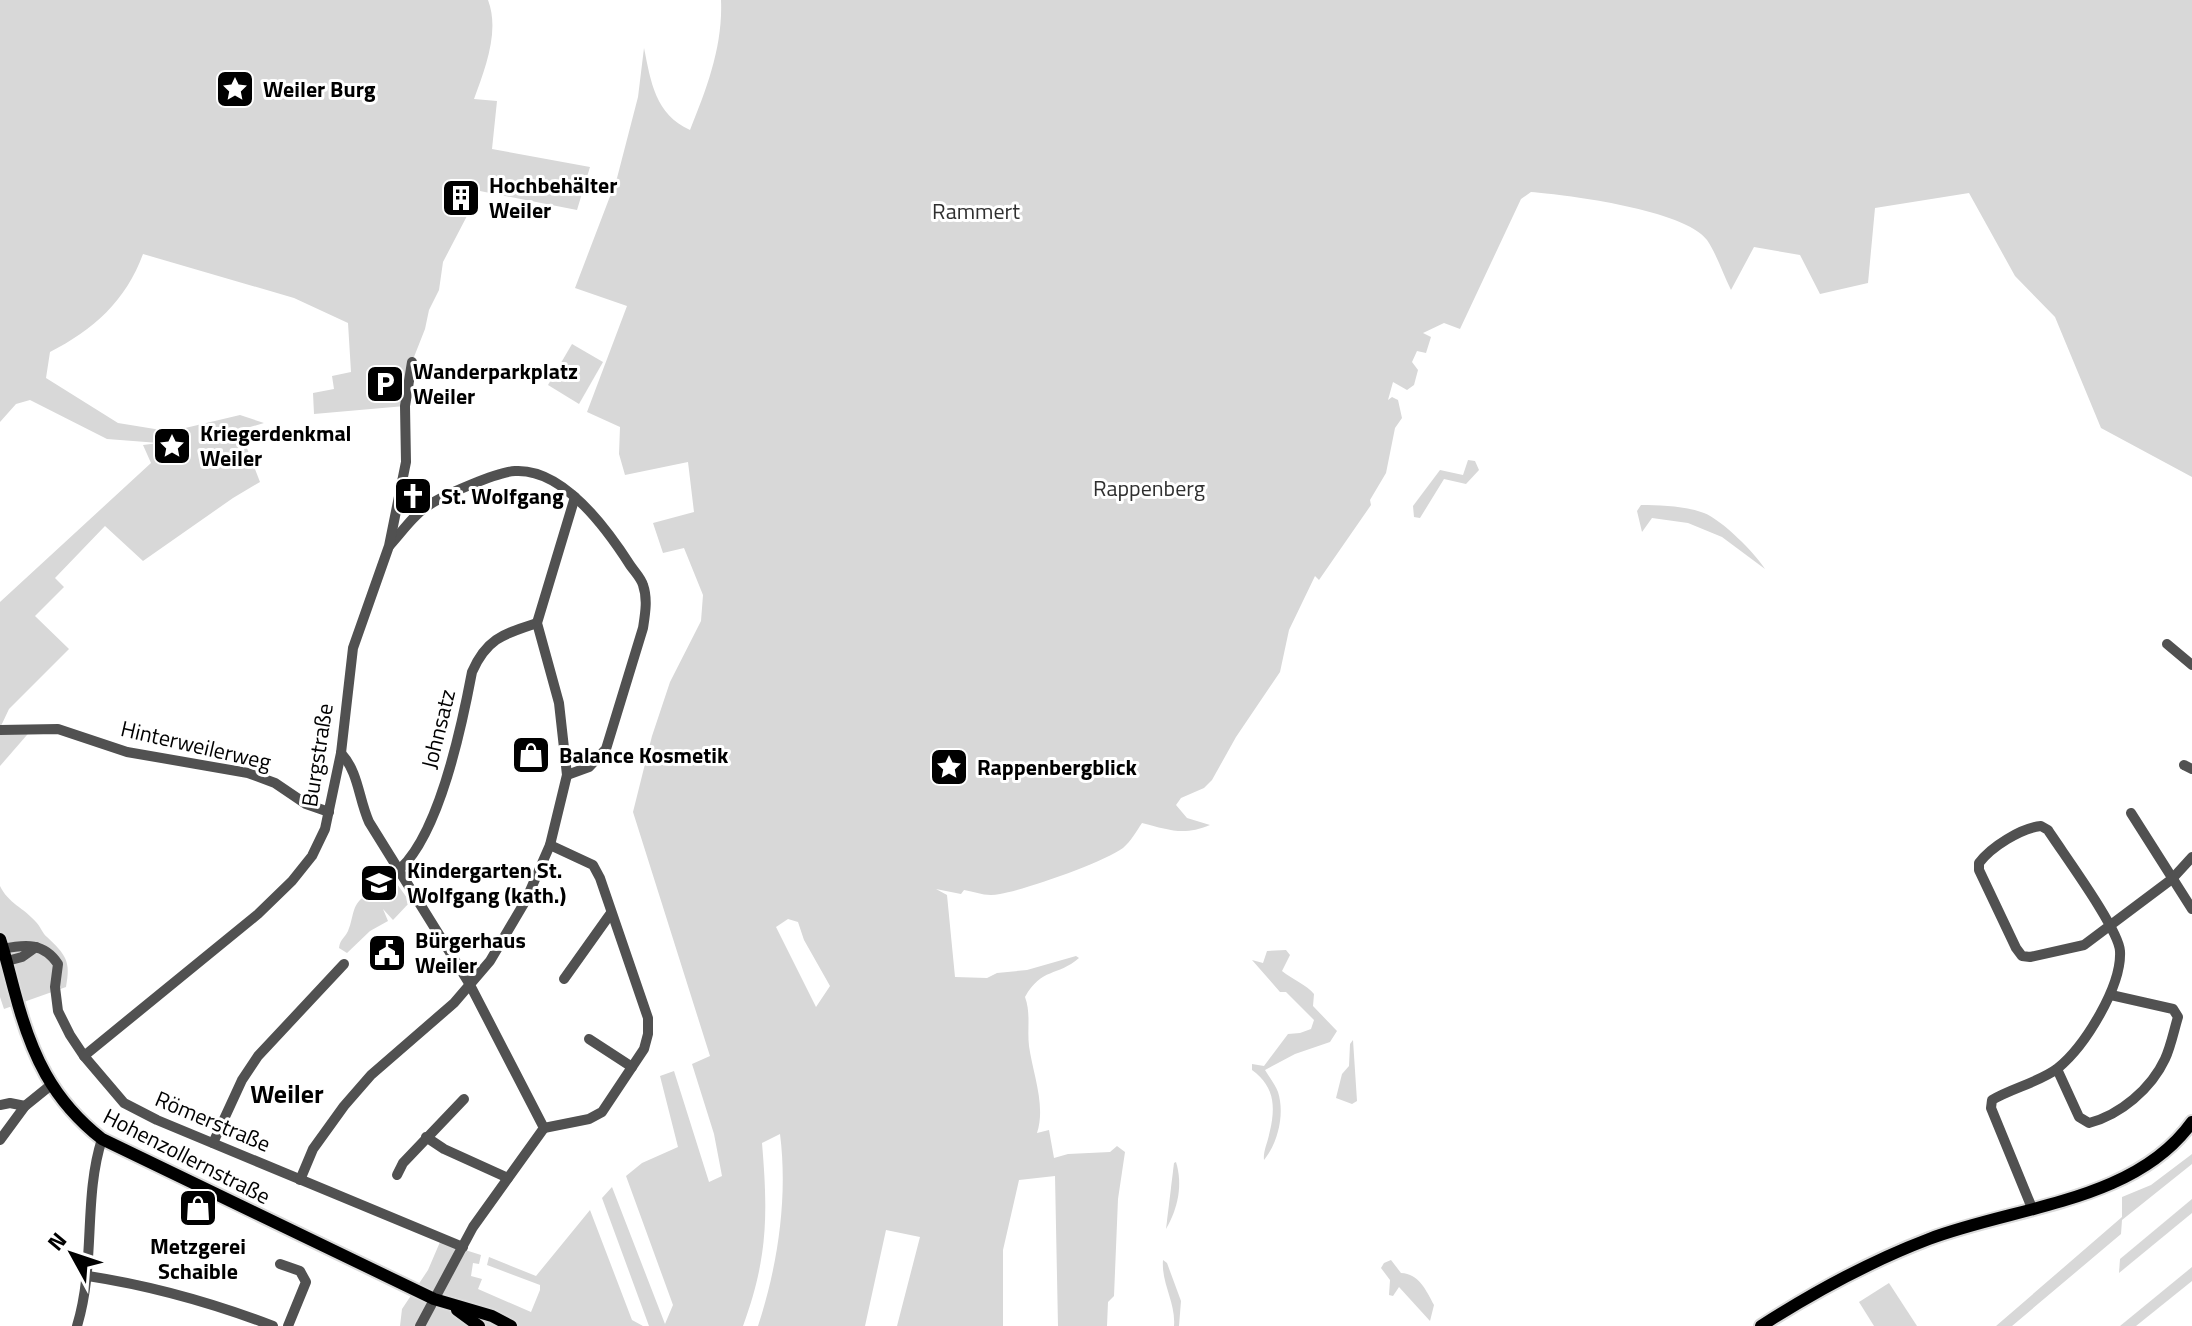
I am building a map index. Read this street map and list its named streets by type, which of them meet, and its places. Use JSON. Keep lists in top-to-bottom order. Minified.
{"streets":{"main road":["Hohenzollernstraße"],"street":["Johnsatz","Hinterweilerweg","Burgstraße","Römerstraße"]},"crossings":[["Hinterweilerweg","Burgstraße"],["Burgstraße","Römerstraße"],["Römerstraße","Hohenzollernstraße"]],"districts":["Weiler"],"parks":["Rammert","Rappenberg"],"places":{"place":["Weiler Burg","Kriegerdenkmal Weiler","Rappenbergblick"],"building":["Hochbehälter Weiler"],"parking":["Wanderparkplatz Weiler"],"church":["St. Wolfgang"],"shop":["Balance Kosmetik","Metzgerei Schaible"],"school or university":["Kindergarten St. Wolfgang (kath.)"],"public building":["Bürgerhaus Weiler"]},"north":"top left"}
